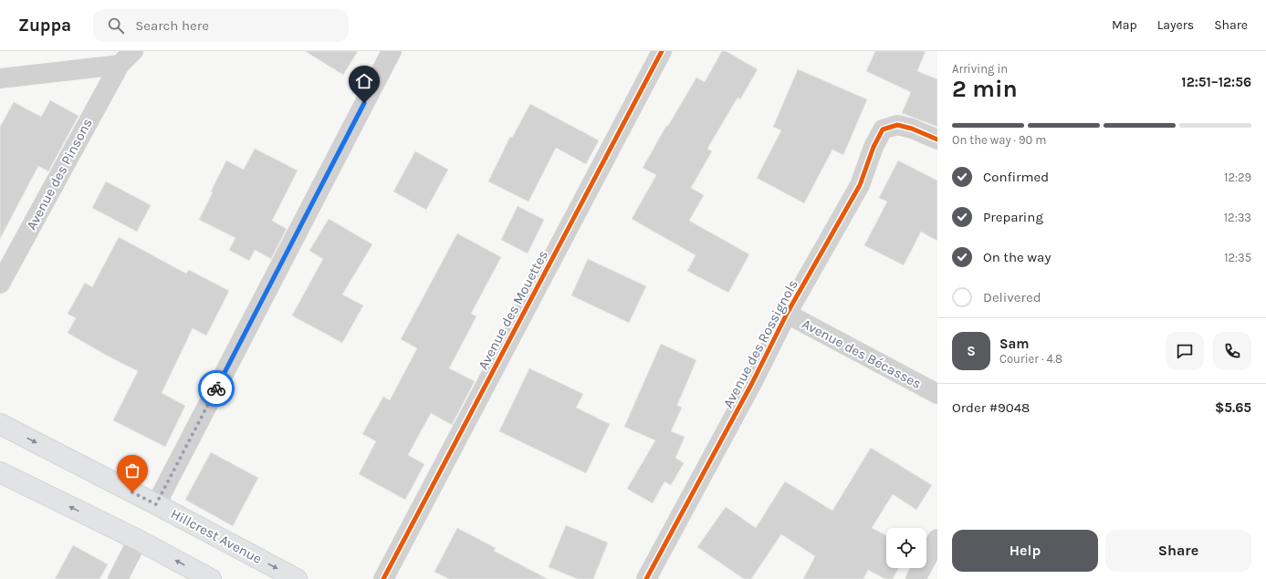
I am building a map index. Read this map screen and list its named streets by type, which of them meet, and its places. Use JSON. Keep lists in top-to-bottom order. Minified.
{"streets":{"main road":["Hillcrest Avenue"],"street":["Avenue des Pinsons","Avenue des Mouettes","Avenue des Rossignols","Avenue des Bécasses"]},"crossings":[["Avenue des Rossignols","Avenue des Bécasses"]],"page":{"header":"Zuppa","search":"Search here","nav":["Map","Layers","Share"],"heading":["2 min","Arriving in","12:51–12:56"],"panel":["Sam","Courier · 4.8","Order #9048","$5.65"],"bar":"On the way · 90 m","list":[["Confirmed","12:29"],["Preparing","12:33"],["On the way","12:35"],"Delivered"],"round":"S","buttons":["Help","Share"]}}
